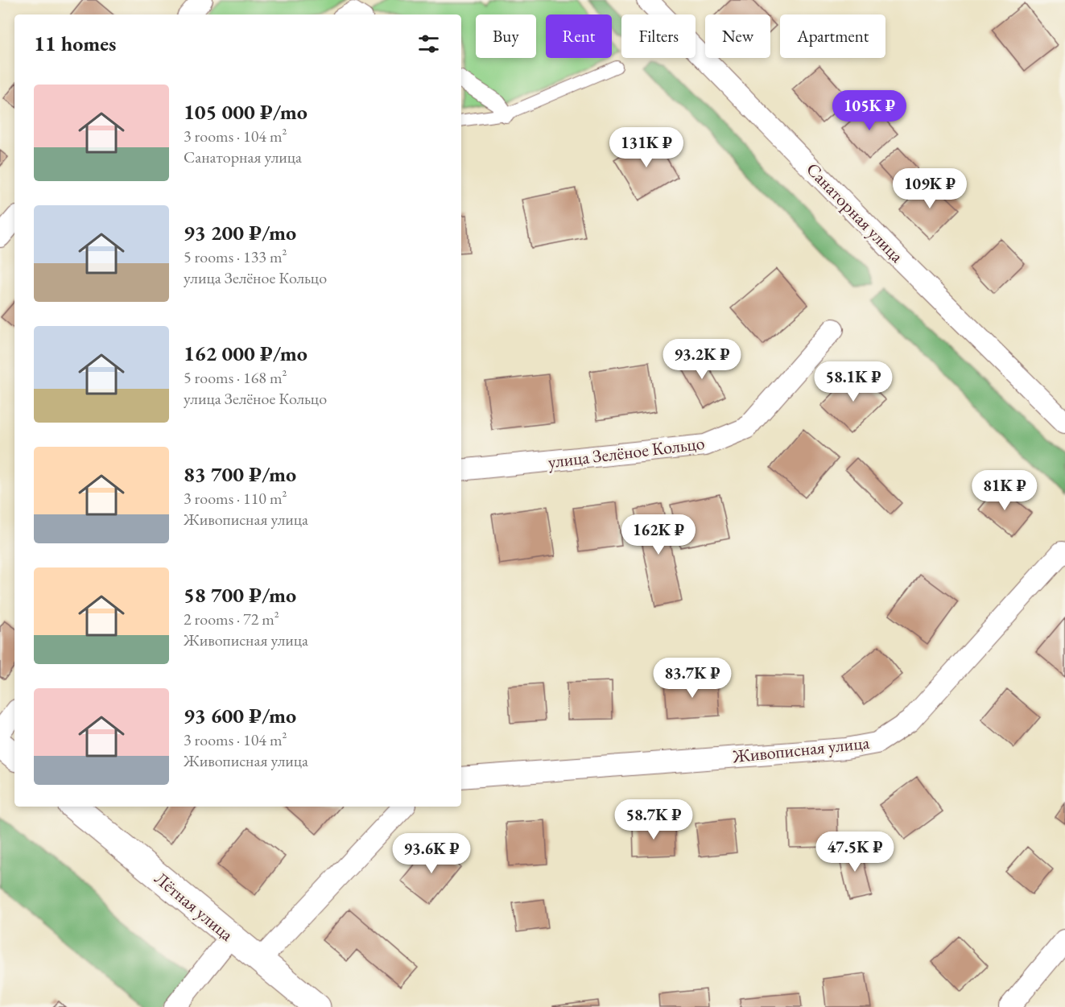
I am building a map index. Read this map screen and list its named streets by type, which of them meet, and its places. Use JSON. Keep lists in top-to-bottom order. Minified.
{"streets":{"street":["Санаторная улица","улица Зелёное Кольцо","Живописная улица","Лётная улица"]},"page":{"chip":["Buy","Rent","Filters","New","Apartment"],"heading":"11 homes","list":[{"name":"105 000 ₽/mo","note":"3 rooms · 104 m² · Санаторная улица"},{"name":"93 200 ₽/mo","note":"5 rooms · 133 m² · улица Зелёное Кольцо"},{"name":"162 000 ₽/mo","note":"5 rooms · 168 m² · улица Зелёное Кольцо"},{"name":"83 700 ₽/mo","note":"3 rooms · 110 m² · Живописная улица"},{"name":"58 700 ₽/mo","note":"2 rooms · 72 m² · Живописная улица"},{"name":"93 600 ₽/mo","note":"3 rooms · 104 m² · Живописная улица"}],"price":["105K ₽","131K ₽","109K ₽","93.2K ₽","58.1K ₽","81K ₽","162K ₽","83.7K ₽","58.7K ₽","47.5K ₽","93.6K ₽"]}}
